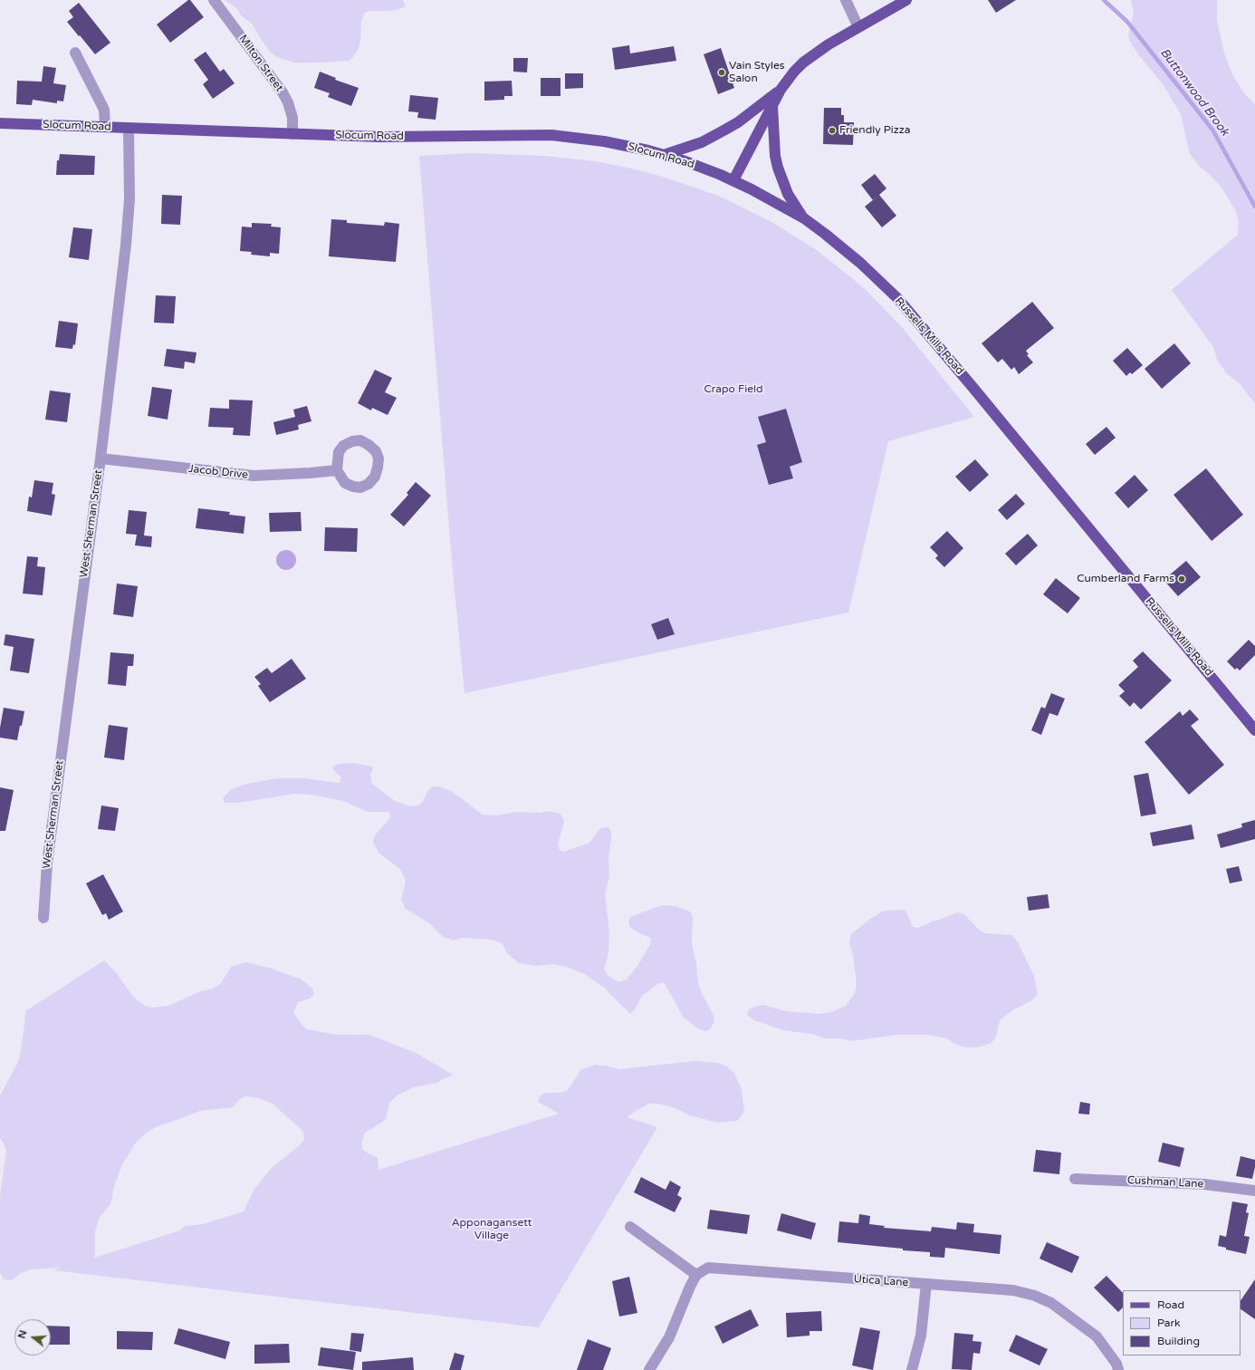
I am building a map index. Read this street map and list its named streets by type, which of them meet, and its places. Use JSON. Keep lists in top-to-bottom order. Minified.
{"streets":{"main road":["Slocum Road","Russells Mills Road"],"street":["Milton Street","Jacob Drive","West Sherman Street","Cushman Lane","Utica Lane"]},"crossings":[["Milton Street","Slocum Road"],["Slocum Road","Russells Mills Road"],["Slocum Road","West Sherman Street"],["Jacob Drive","West Sherman Street"]],"water":["Buttonwood Brook"],"parks":["Crapo Field","Apponagansett Village"],"places":["Vain Styles Salon","Friendly Pizza","Cumberland Farms"],"legend":["Road","Park","Building"],"north":"left"}
